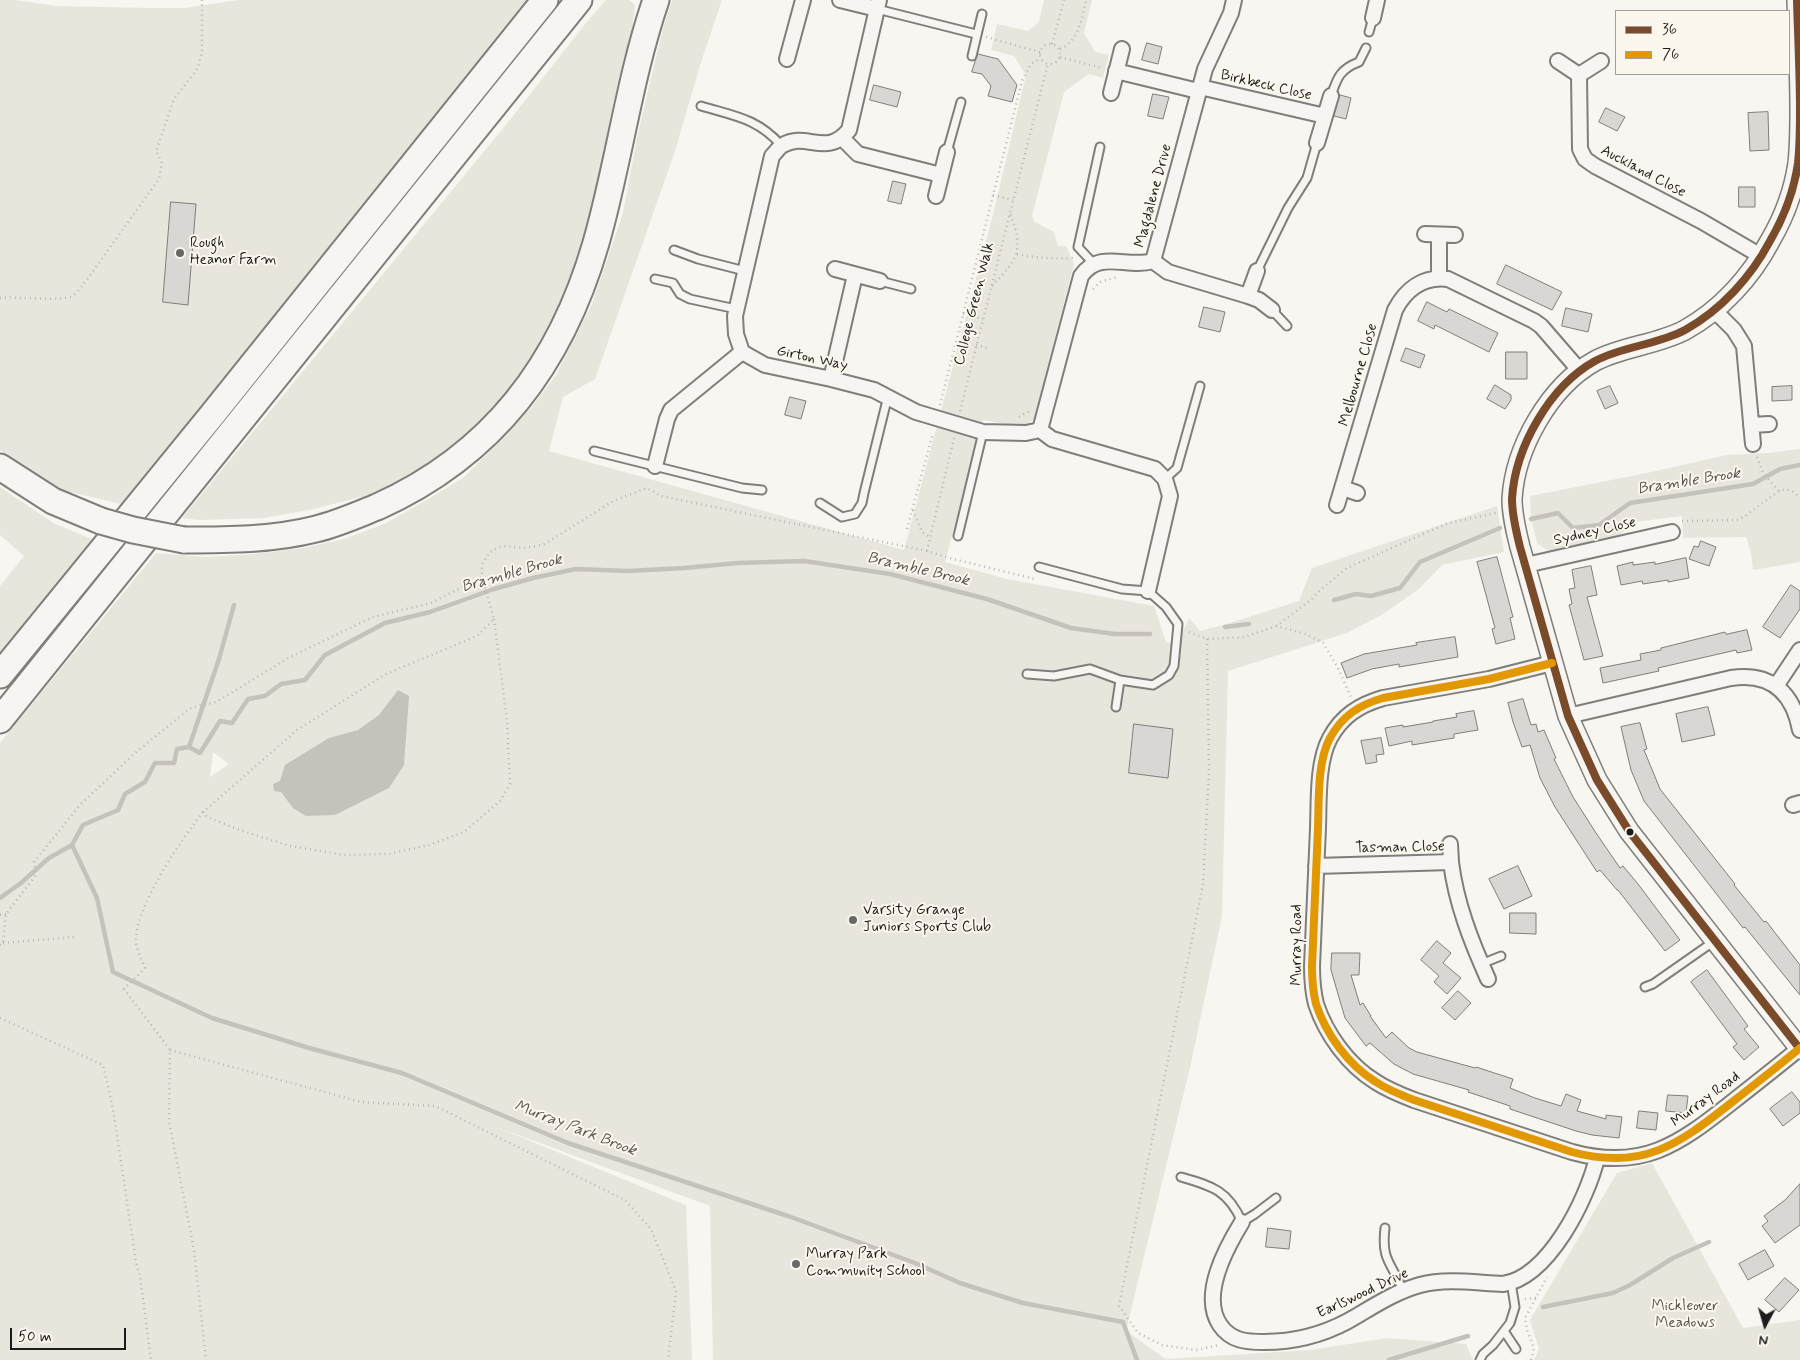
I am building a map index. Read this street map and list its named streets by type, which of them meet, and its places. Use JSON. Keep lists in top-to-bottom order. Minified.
{"streets":{"street":["Birkbeck Close","Auckland Close","Magdalene Drive","Girton Way","Melbourne Close","Sydney Close","Tasman Close","Murray Road","Earlswood Drive"],"path":["College Green Walk"]},"crossings":[["Birkbeck Close","Magdalene Drive"],["College Green Walk","Girton Way"],["Tasman Close","Murray Road"]],"water":["Bramble Brook","Murray Park Brook"],"parks":["Mickleover Meadows"],"places":["Rough Heanor Farm","Varsity Grange Juniors Sports Club","Murray Park Community School"],"lines":["transit line 36","transit line 76"],"legend":["36","76"],"scale_bar":"50 m","north":"bottom"}
